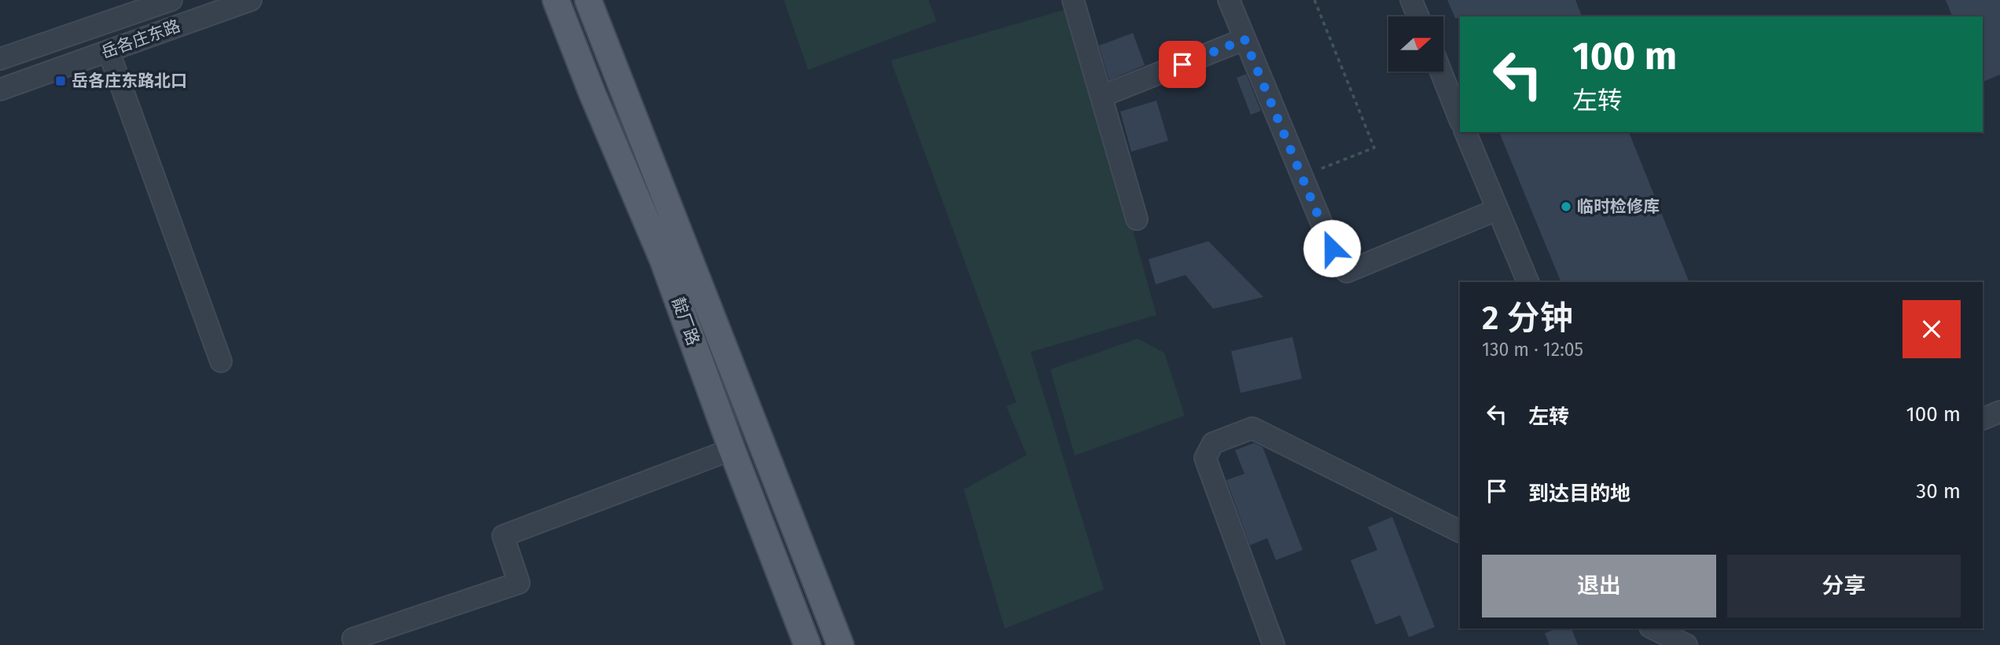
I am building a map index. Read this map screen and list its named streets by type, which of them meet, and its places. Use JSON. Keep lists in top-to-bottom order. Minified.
{"streets":{"main road":["靛厂路"],"street":["岳各庄东路"]},"places":{"transit":["岳各庄东路北口"],"other":["临时检修库"]},"north":"right","page":{"turn":["100 m","左转"],"heading":["2 分钟","130 m · 12:05"],"list":[{"name":"左转","value":"100 m"},{"name":"到达目的地","value":"30 m"}],"buttons":["退出","分享"]}}
